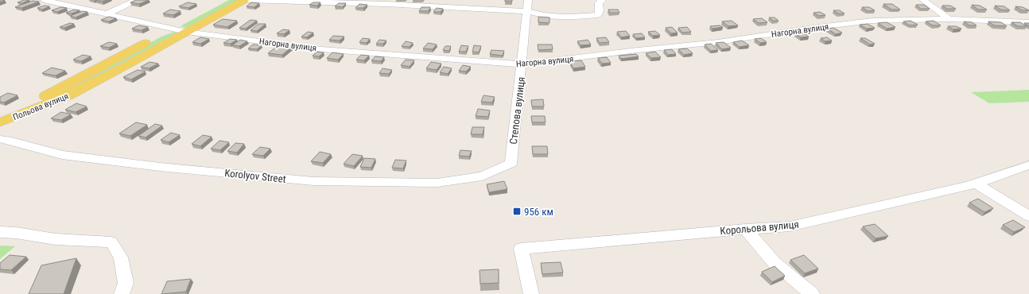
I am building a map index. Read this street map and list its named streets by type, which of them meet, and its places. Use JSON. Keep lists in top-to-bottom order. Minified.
{"streets":{"main road":["Польова вулиця"],"street":["Нагорна вулиця","Степова вулиця","Korolyov Street","Корольова вулиця"]},"crossings":[["Нагорна вулиця","Польова вулиця"],["Нагорна вулиця","Степова вулиця"],["Степова вулиця","Korolyov Street"]],"places":{"transit":["956 км"]}}
